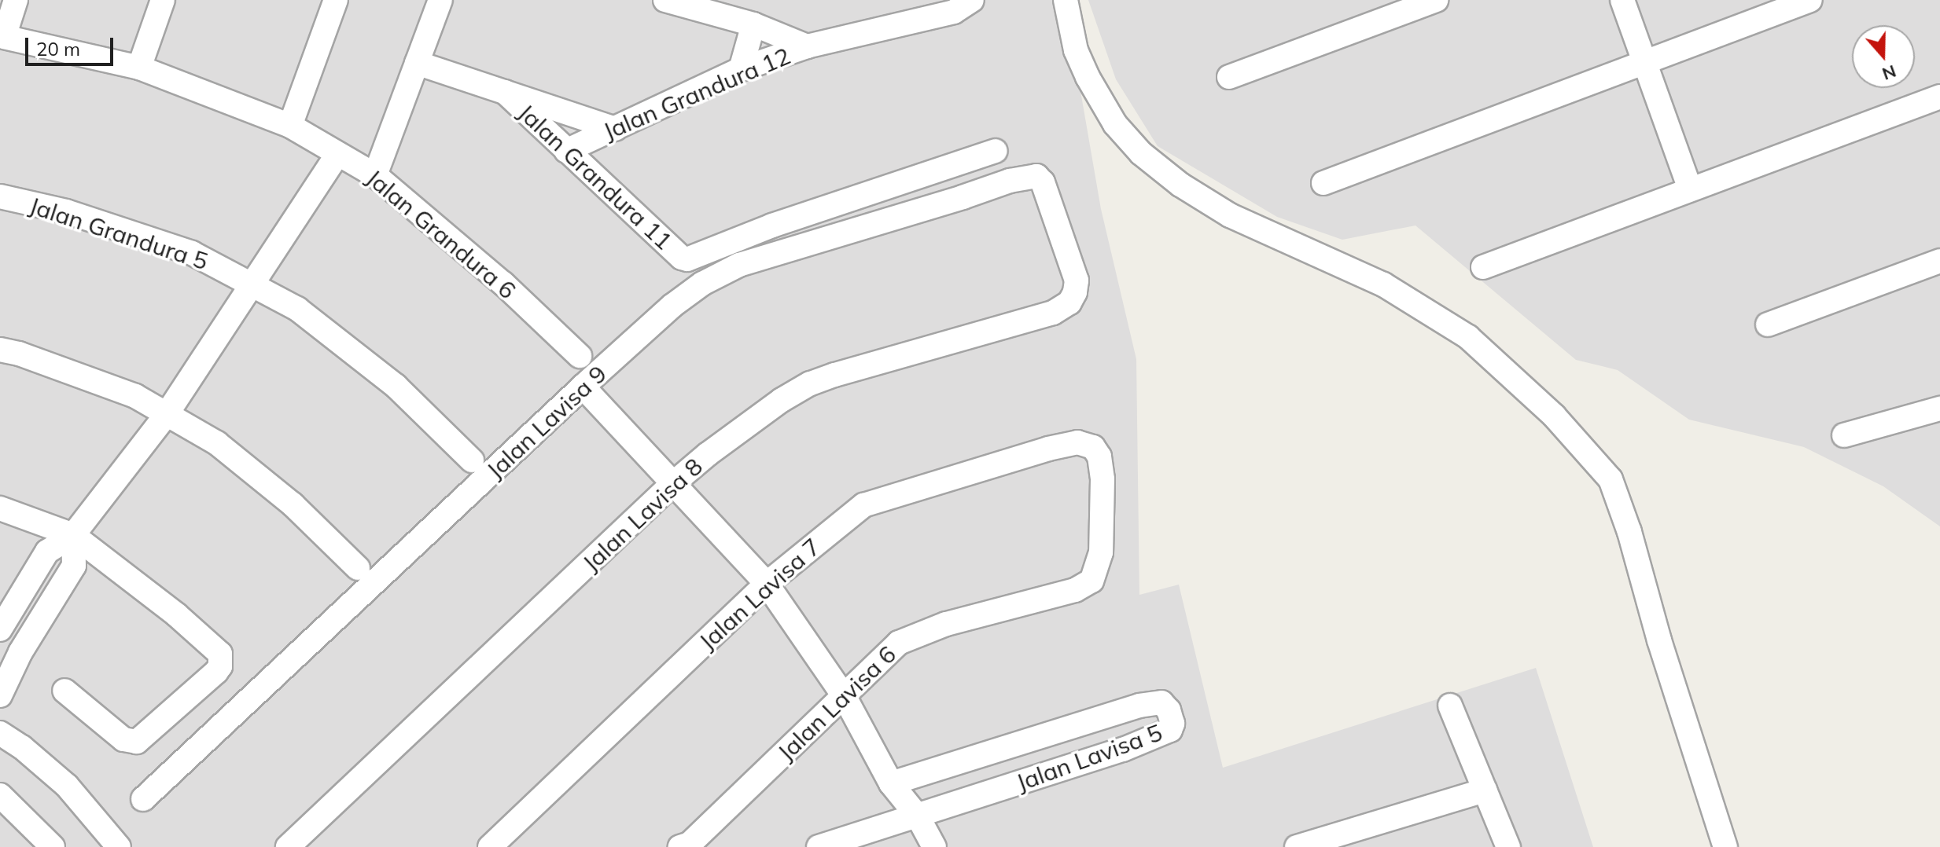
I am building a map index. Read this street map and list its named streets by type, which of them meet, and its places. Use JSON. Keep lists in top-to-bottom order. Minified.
{"streets":{"street":["Jalan Grandura 12","Jalan Grandura 11","Jalan Grandura 5","Jalan Grandura 6","Jalan Lavisa 9","Jalan Lavisa 8","Jalan Lavisa 7","Jalan Lavisa 6","Jalan Lavisa 5"]},"crossings":[["Jalan Grandura 12","Jalan Grandura 11"],["Jalan Lavisa 9","Jalan Lavisa 8"],["Jalan Lavisa 7","Jalan Lavisa 6"]],"scale_bar":"20 m","north":"bottom"}
